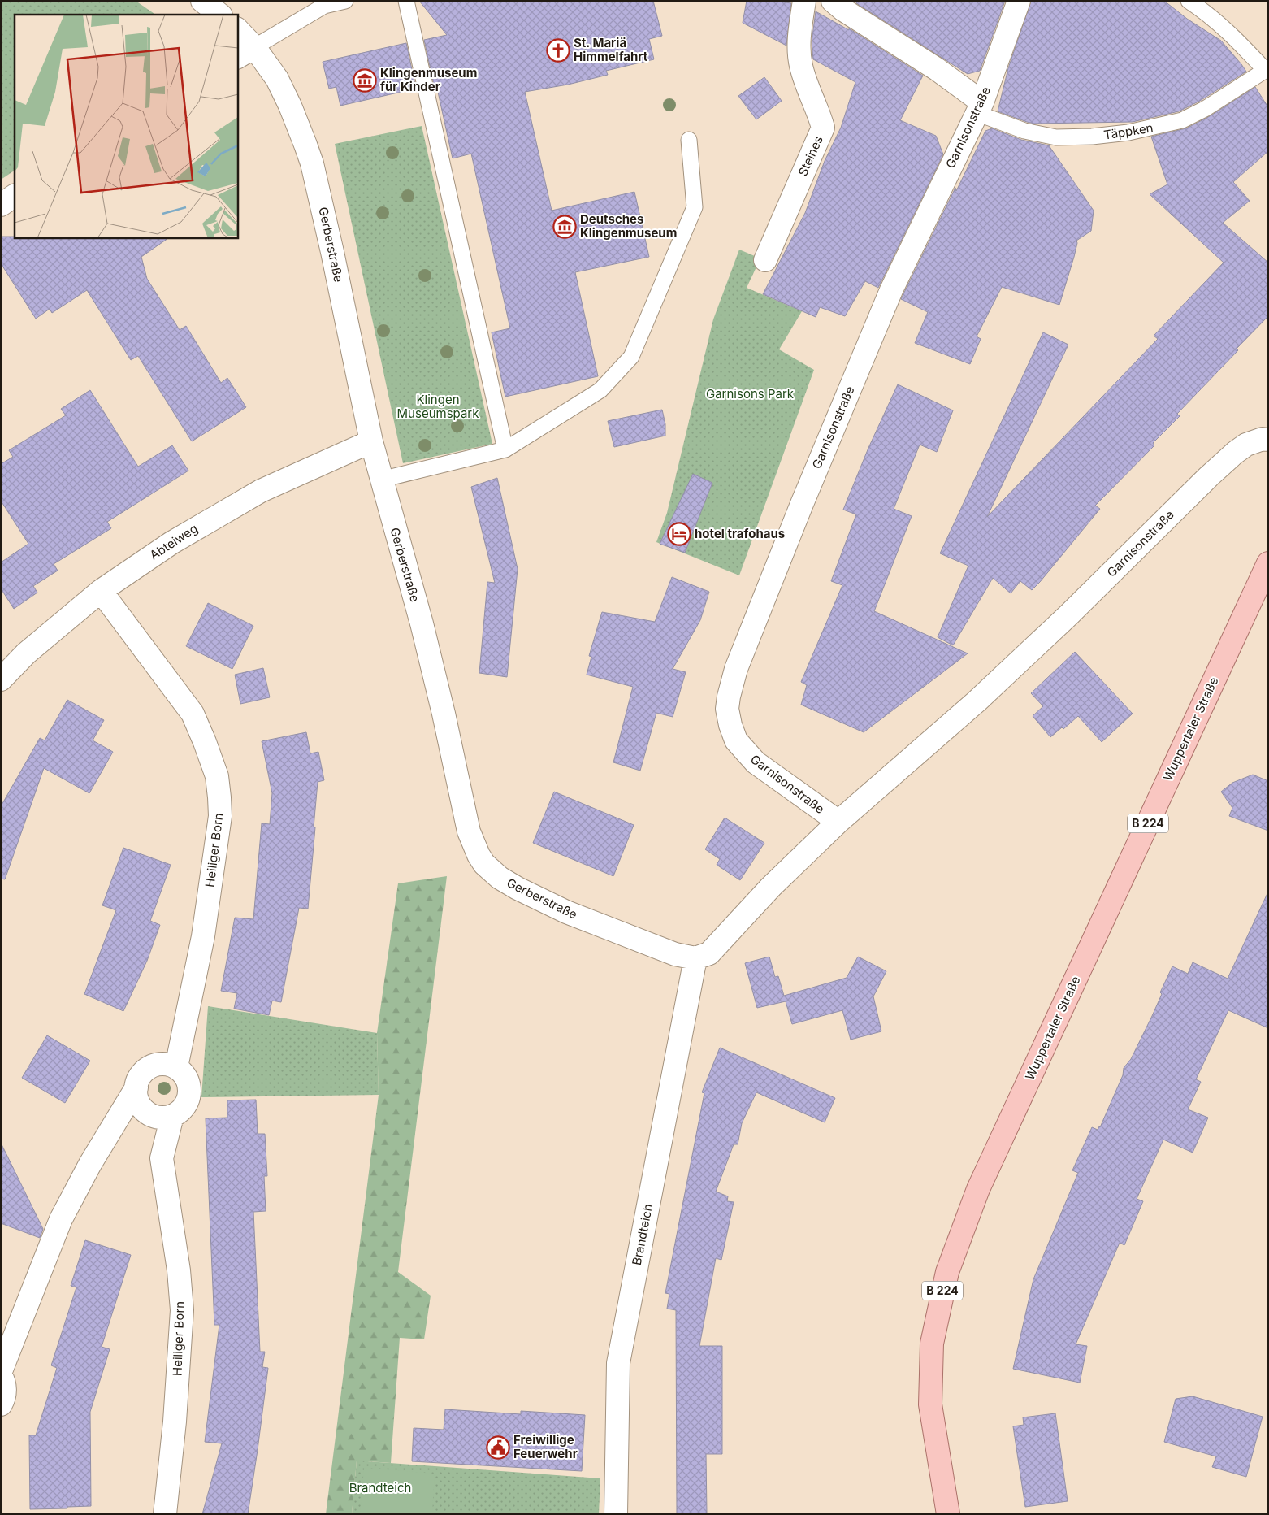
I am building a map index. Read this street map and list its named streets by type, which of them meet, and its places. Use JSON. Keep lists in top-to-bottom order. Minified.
{"streets":{"main road":["Wuppertaler Straße","B 224"],"street":["Garnisonstraße","Täppken","Steines","Gerberstraße","Abteiweg","Heiliger Born","Brandteich"]},"crossings":[["Garnisonstraße","Täppken"],["Garnisonstraße","Gerberstraße"],["Garnisonstraße","Brandteich"],["Gerberstraße","Abteiweg"],["Gerberstraße","Brandteich"],["Abteiweg","Heiliger Born"]],"parks":["Garnisons Park","Klingen Museumspark","Brandteich"],"places":{"church":["St. Mariä Himmelfahrt"],"museum":["Klingenmuseum für Kinder","Deutsches Klingenmuseum"],"hotel":["hotel trafohaus"],"public building":["Freiwillige Feuerwehr"]}}
